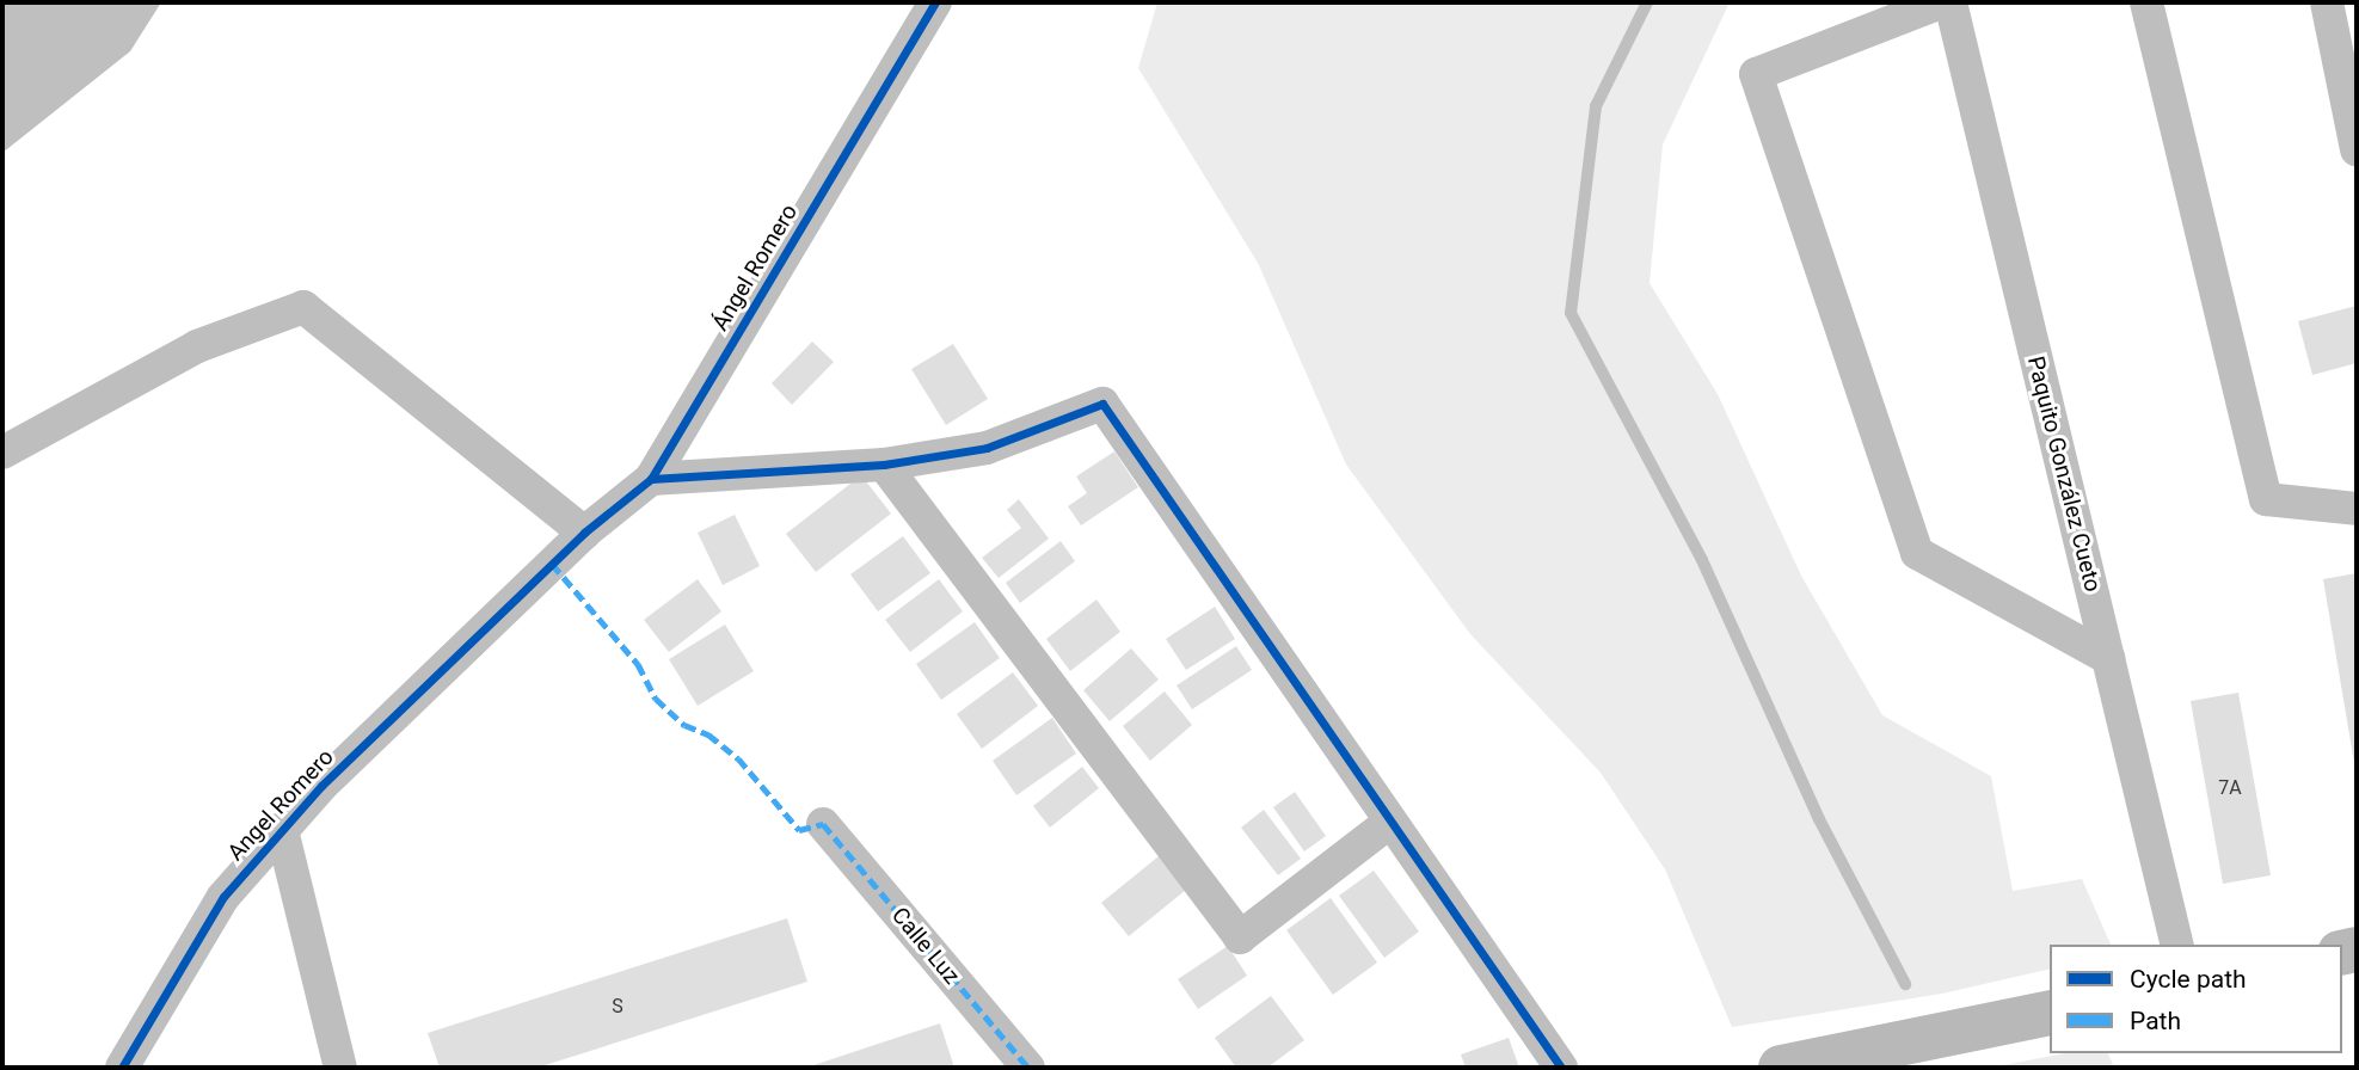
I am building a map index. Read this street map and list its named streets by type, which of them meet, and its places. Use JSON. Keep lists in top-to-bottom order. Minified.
{"streets":{"street":["Ángel Romero","Paquito González Cueto","Angel Romero","Calle Luz"]},"crossings":[["Ángel Romero","Angel Romero"]],"house_numbers":["7A","S"],"legend":["Cycle path","Path"]}
